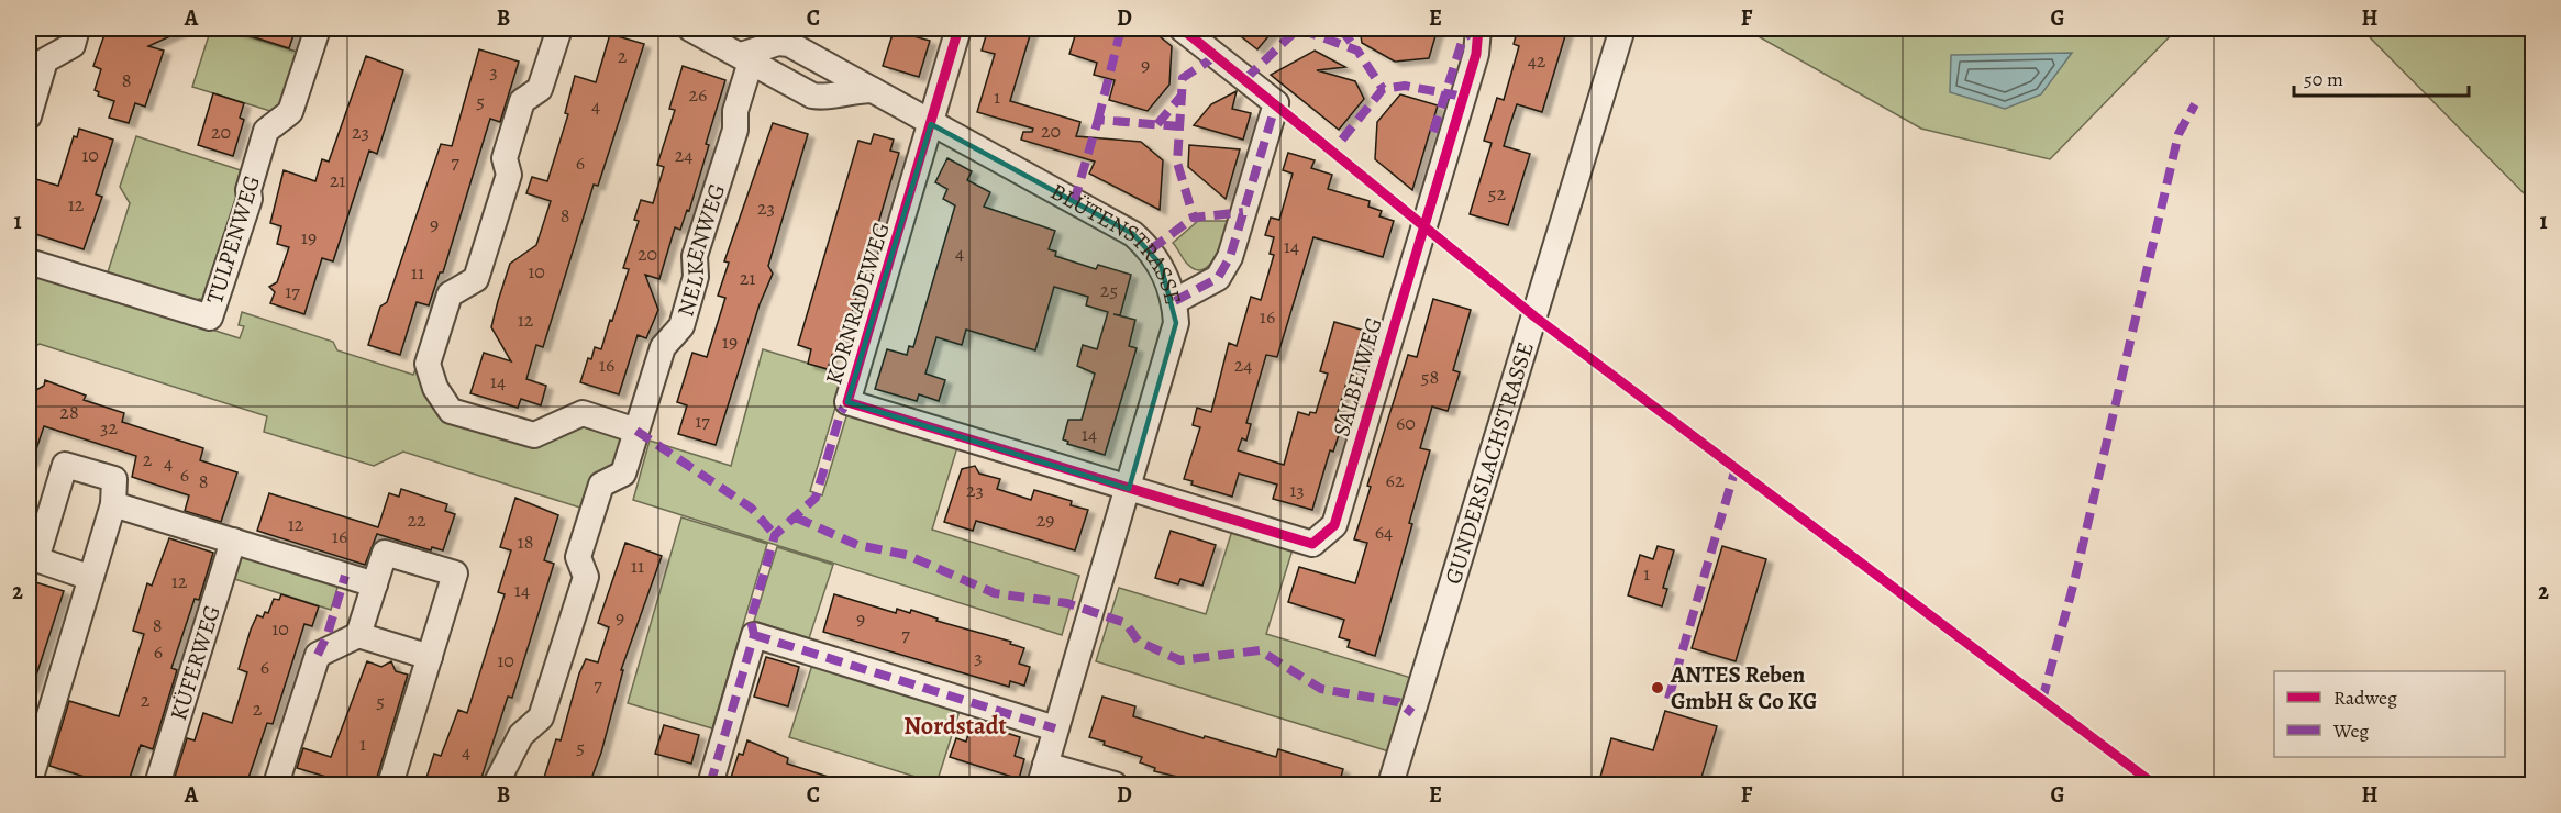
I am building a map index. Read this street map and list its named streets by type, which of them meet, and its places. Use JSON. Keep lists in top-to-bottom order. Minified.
{"streets":{"street":["TULPENWEG","NELKENWEG","BLÜTENSTRASSE","KORNRADEWEG","SALBEIWEG","GUNDERSLACHSTRASSE","KÜFERWEG"]},"crossings":[["NELKENWEG","BLÜTENSTRASSE"],["BLÜTENSTRASSE","KORNRADEWEG"],["BLÜTENSTRASSE","SALBEIWEG"],["KORNRADEWEG","SALBEIWEG"]],"districts":["Nordstadt"],"places":["ANTES Reben GmbH & Co KG"],"house_numbers":["2","42","9","3","8","26","1","5","4","20","20","23","10","24","7","6","21","52","12","23","8","9","19","14","4","20","10","11","21","25","17","16","12","19","16","24","58","14","28","17","60","32","14","2","4","6","62","8","23","13","22","29","12","64","16","18","11","1","12","14","9","9","8","10","7","6","3","10","6","7","2","5","2","1","5","4"],"legend":["Radweg","Weg"],"scale_bar":"50 m","grid":{"columns":["A","B","C","D","E","F","G","H"],"rows":["1","2"]}}
